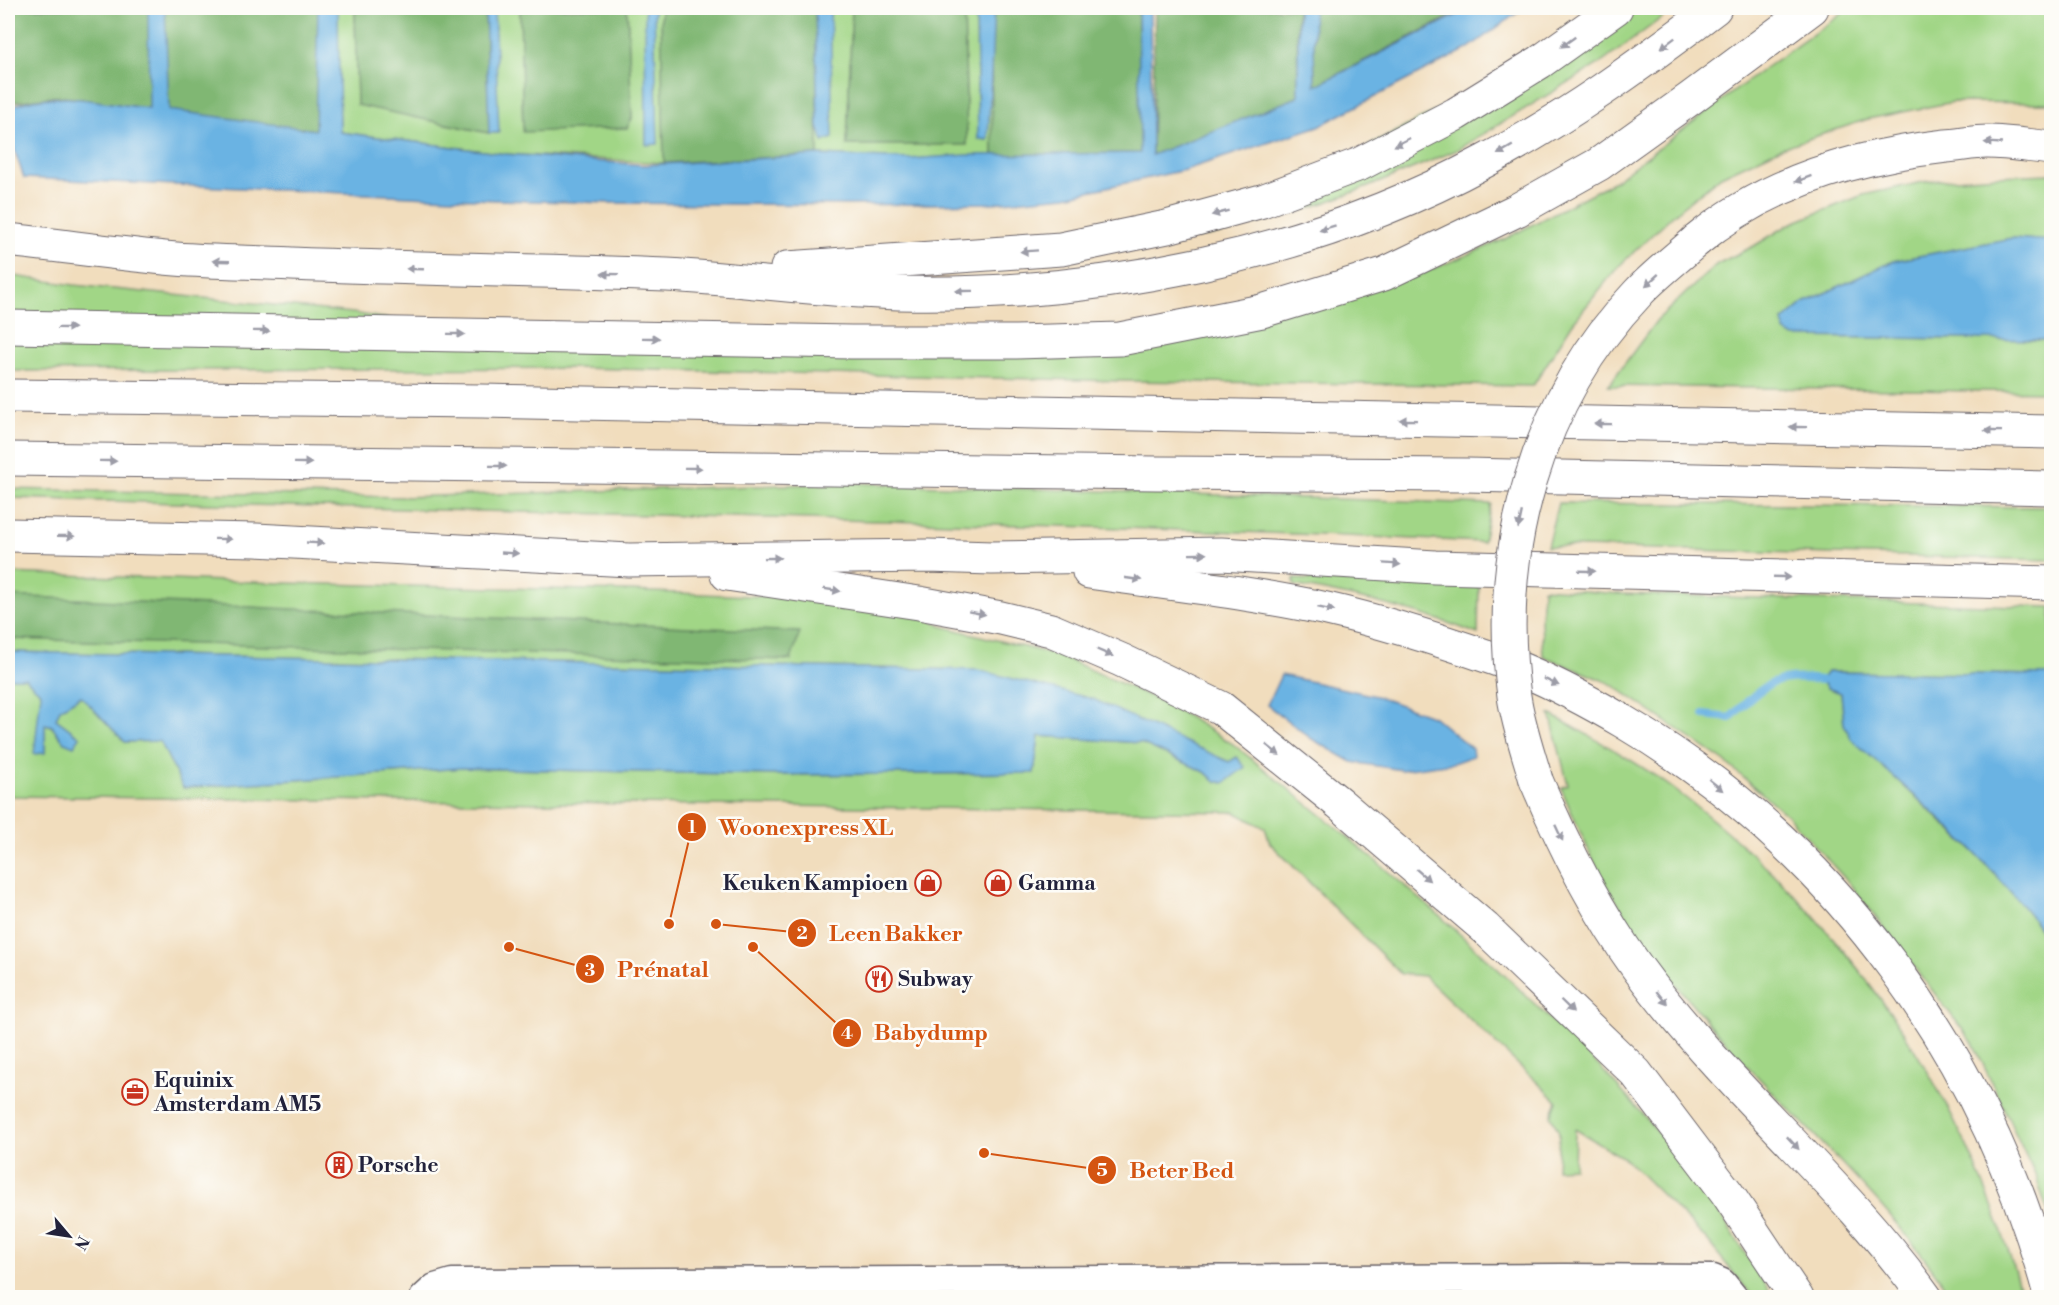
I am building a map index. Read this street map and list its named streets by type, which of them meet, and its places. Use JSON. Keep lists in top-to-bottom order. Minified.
{"places":{"shop":["Keuken Kampioen","Gamma"],"other":["Woonexpress XL","Leen Bakker","Prénatal","Babydump","Beter Bed"],"restaurant":["Subway"],"office":["Equinix Amsterdam AM5"],"building":["Porsche"]},"north":"bottom right"}
